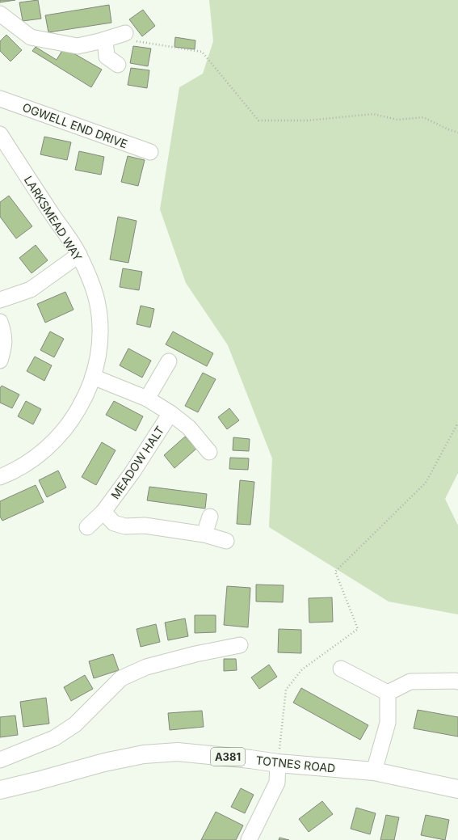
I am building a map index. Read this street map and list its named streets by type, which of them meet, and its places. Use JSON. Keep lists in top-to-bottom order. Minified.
{"streets":{"main road":["A381","TOTNES ROAD"],"street":["OGWELL END DRIVE","LARKSMEAD WAY","MEADOW HALT"]},"crossings":[["LARKSMEAD WAY","MEADOW HALT"]]}
